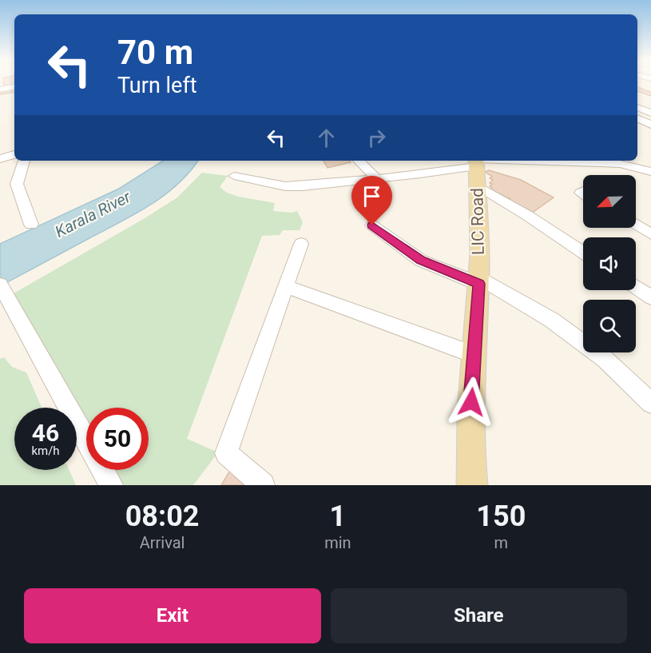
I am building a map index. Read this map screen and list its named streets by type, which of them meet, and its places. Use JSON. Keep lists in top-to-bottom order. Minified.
{"streets":{"main road":["LIC Road"]},"water":["Karala River"],"north":"bottom left","page":{"turn":["70 m","Turn left"],"speed":"46 km/h","limit":"50","eta":["08:02","Arrival","1","min","150","m"],"buttons":["Exit","Share"]}}
